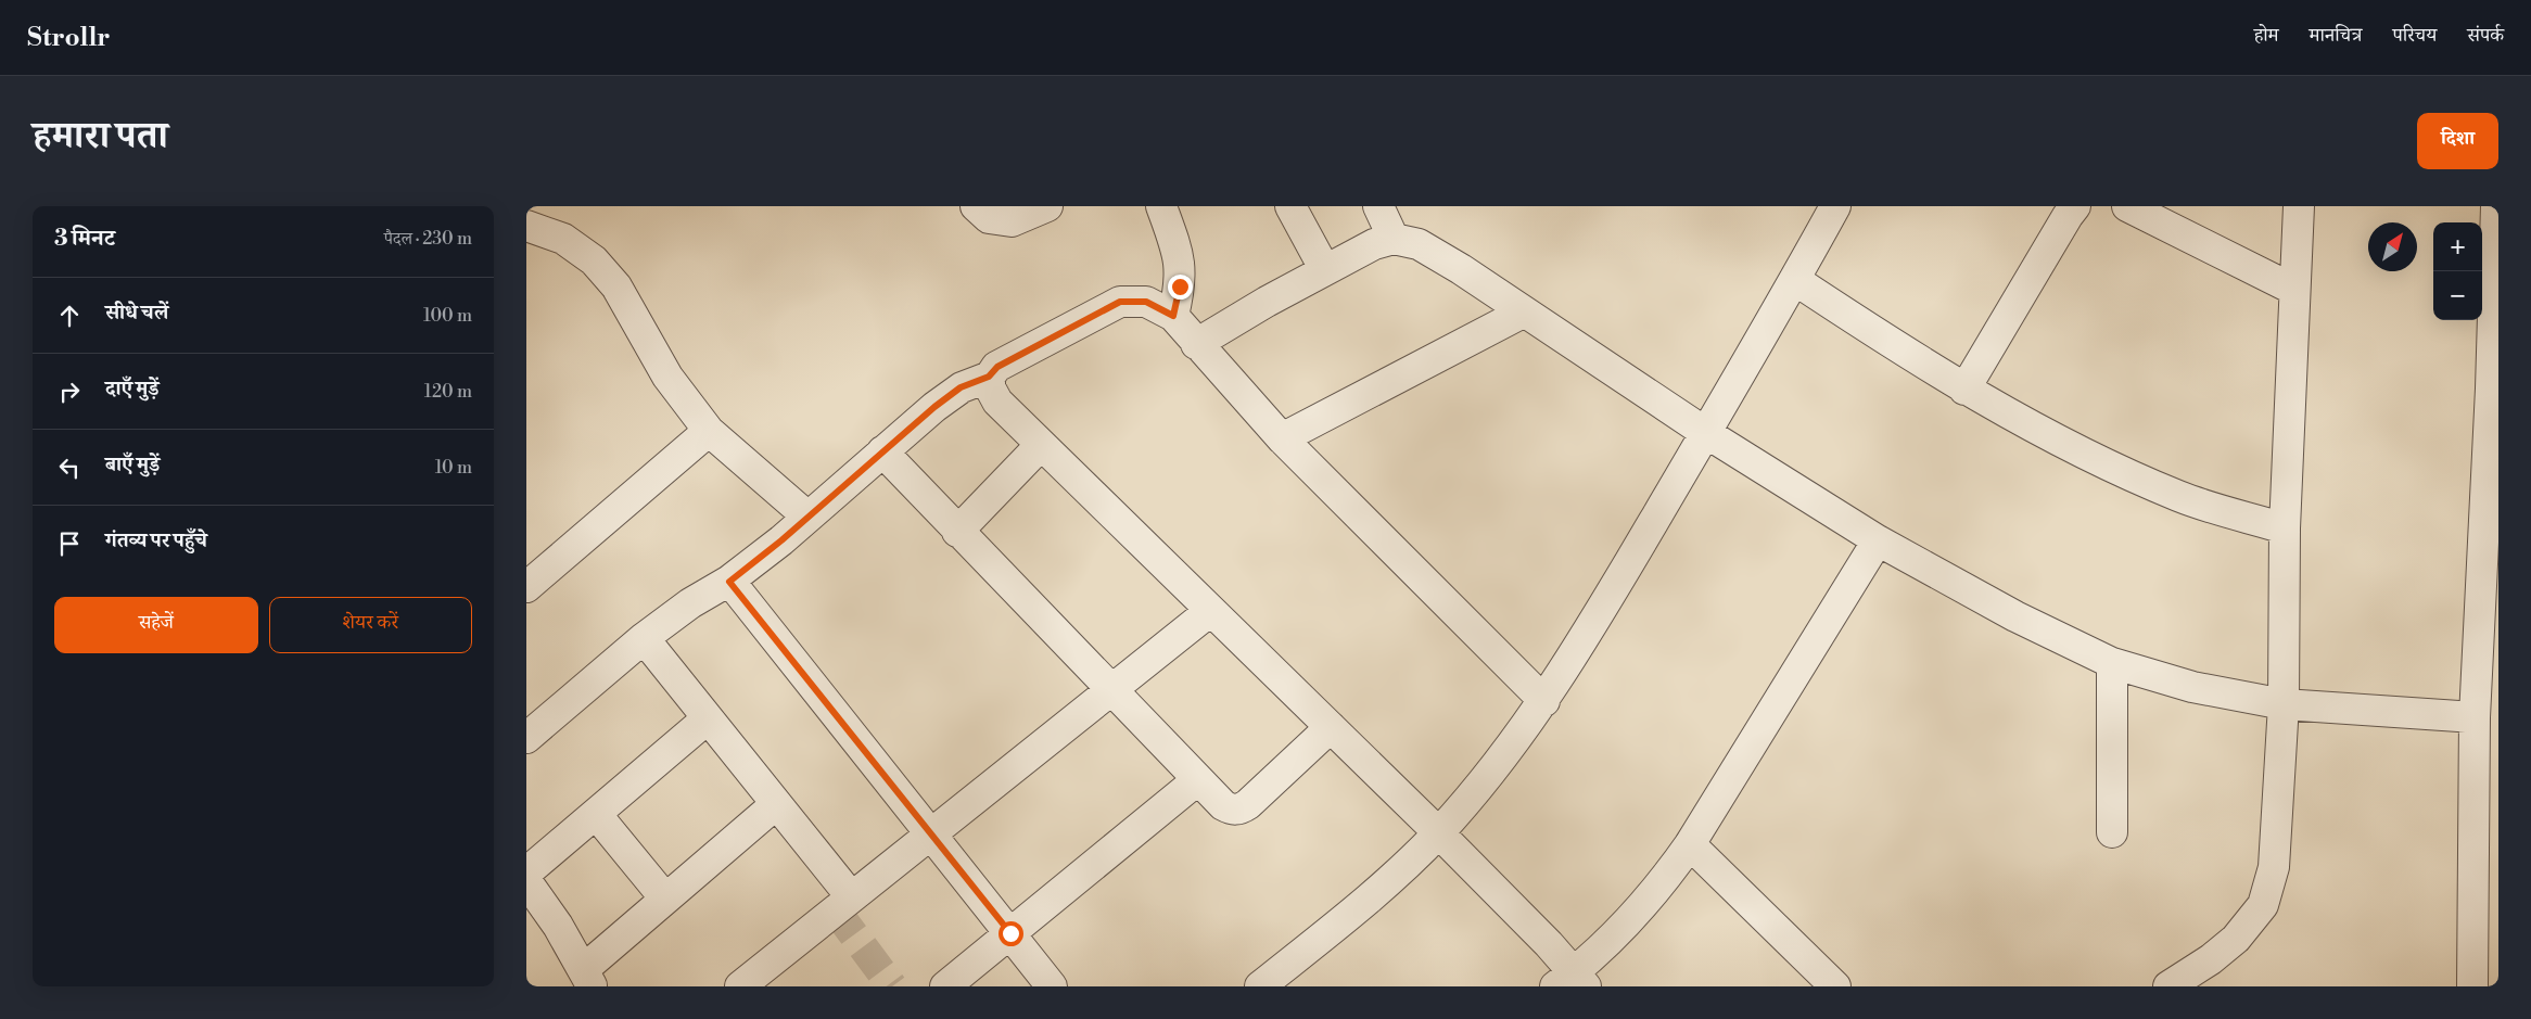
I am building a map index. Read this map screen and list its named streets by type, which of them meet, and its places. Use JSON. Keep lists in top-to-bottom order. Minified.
{"north":"top right","page":{"header":"Strollr","nav":["होम","मानचित्र","परिचय","संपर्क"],"title":"हमारा पता","buttons":["दिशा",["सहेजें","शेयर करें"]],"heading":["3 मिनट","पैदल · 230 m"],"map_buttons":["+","−"],"list":[["सीधे चलें","100 m"],["दाएँ मुड़ें","120 m"],["बाएँ मुड़ें","10 m"],"गंतव्य पर पहुँचे"]}}
